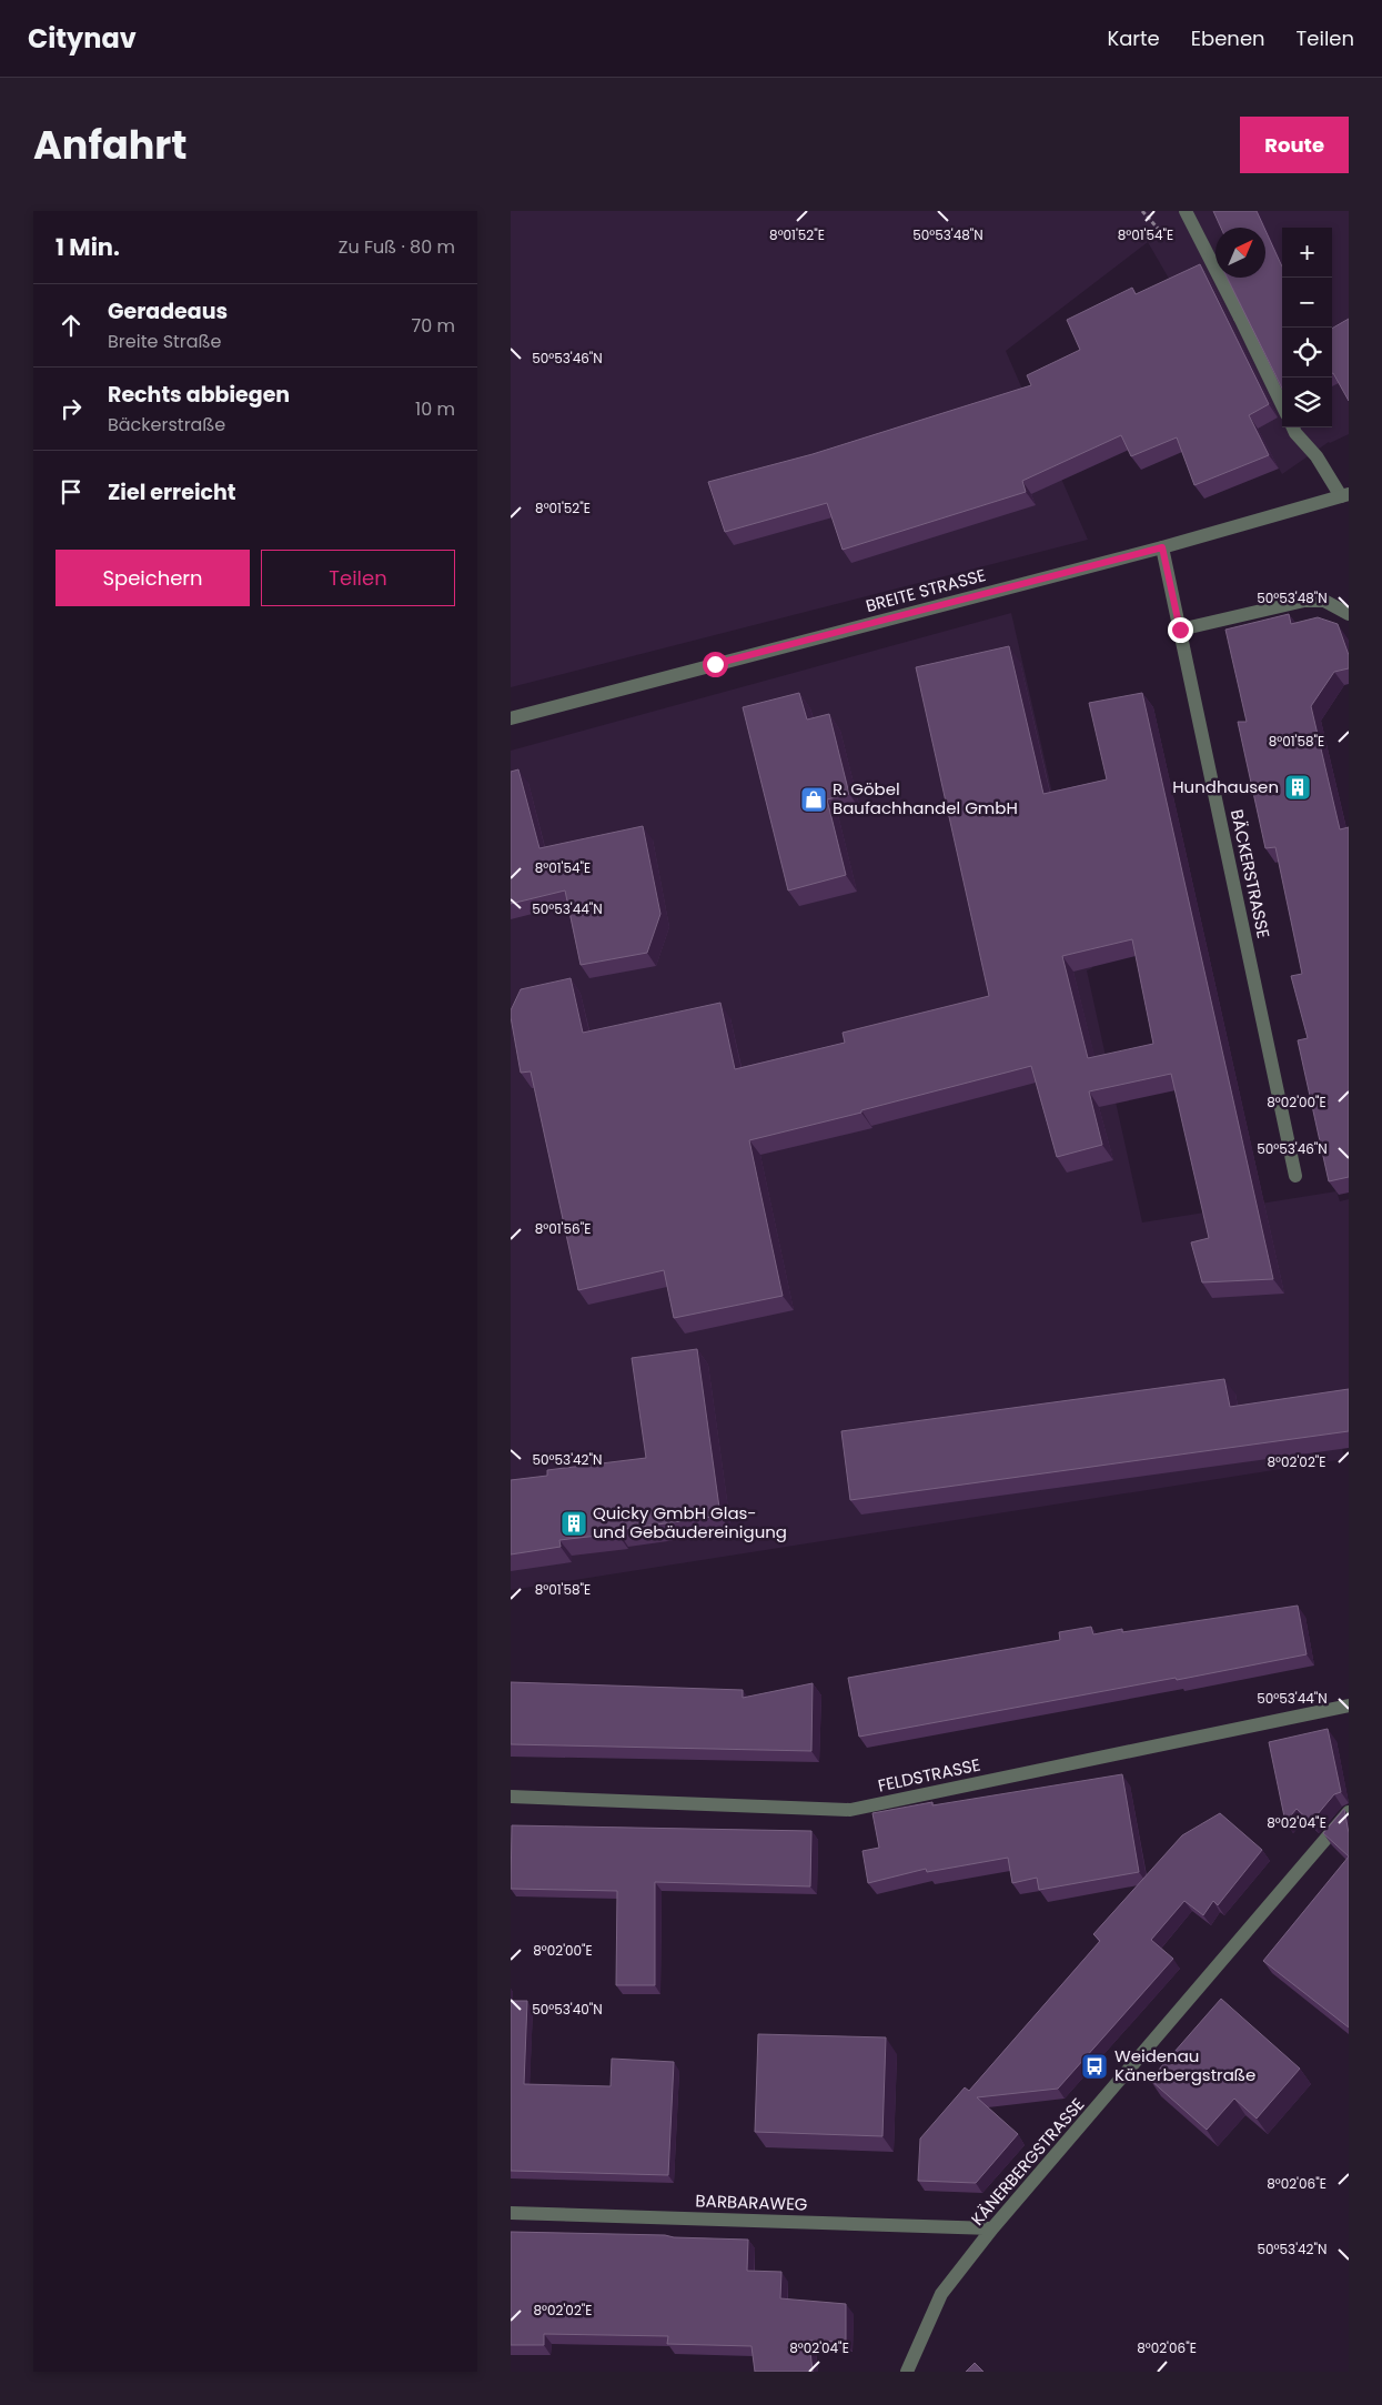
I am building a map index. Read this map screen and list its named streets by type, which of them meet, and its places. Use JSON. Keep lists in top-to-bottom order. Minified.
{"streets":{"street":["BREITE STRASSE","BÄCKERSTRASSE","FELDSTRASSE","KÄNERBERGSTRASSE","BARBARAWEG"]},"crossings":[["BREITE STRASSE","BÄCKERSTRASSE"],["KÄNERBERGSTRASSE","BARBARAWEG"]],"places":{"building":["Hundhausen","Quicky GmbH Glas- und Gebäudereinigung"],"shop":["R. Göbel Baufachhandel GmbH"],"bus stop":["Weidenau Känerbergstraße"]},"north":"top right","page":{"header":"Citynav","nav":["Karte","Ebenen","Teilen"],"title":"Anfahrt","buttons":["Route",["Speichern","Teilen"]],"heading":["1 Min.","Zu Fuß · 80 m"],"map_buttons":["+","−"],"list":[["Geradeaus","Breite Straße","70 m"],["Rechts abbiegen","Bäckerstraße","10 m"],"Ziel erreicht"]},"coordinates":["50°53'48\"N","8°01'52\"E","8°01'54\"E","50°53'46\"N","8°01'58\"E","50°53'44\"N","8°02'00\"E","8°01'56\"E","50°53'42\"N","8°02'02\"E","8°02'04\"E","50°53'40\"N","8°02'06\"E"]}
